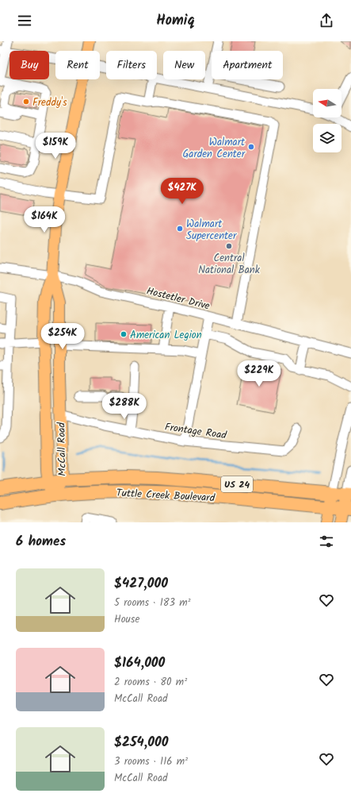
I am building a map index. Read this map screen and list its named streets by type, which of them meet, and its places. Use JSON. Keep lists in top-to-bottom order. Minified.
{"streets":{"highway":["US 24","Tuttle Creek Boulevard"],"main road":["McCall Road"],"street":["Hostetler Drive","Frontage Road"]},"crossings":[["Hostetler Drive","McCall Road"],["Frontage Road","McCall Road"],["McCall Road","Tuttle Creek Boulevard"]],"places":["Freddy's","Walmart Garden Center","Walmart Supercenter","Central National Bank","American Legion"],"north":"left","page":{"header":"Homiq","chip":["Buy","Rent","Filters","New","Apartment"],"price":["$159K","$427K","$164K","$254K","$229K","$288K"],"heading":"6 homes","list":[{"name":"$427,000","note":"5 rooms · 183 m² · House"},{"name":"$164,000","note":"2 rooms · 80 m² · McCall Road"},{"name":"$254,000","note":"3 rooms · 116 m² · McCall Road"}]}}
